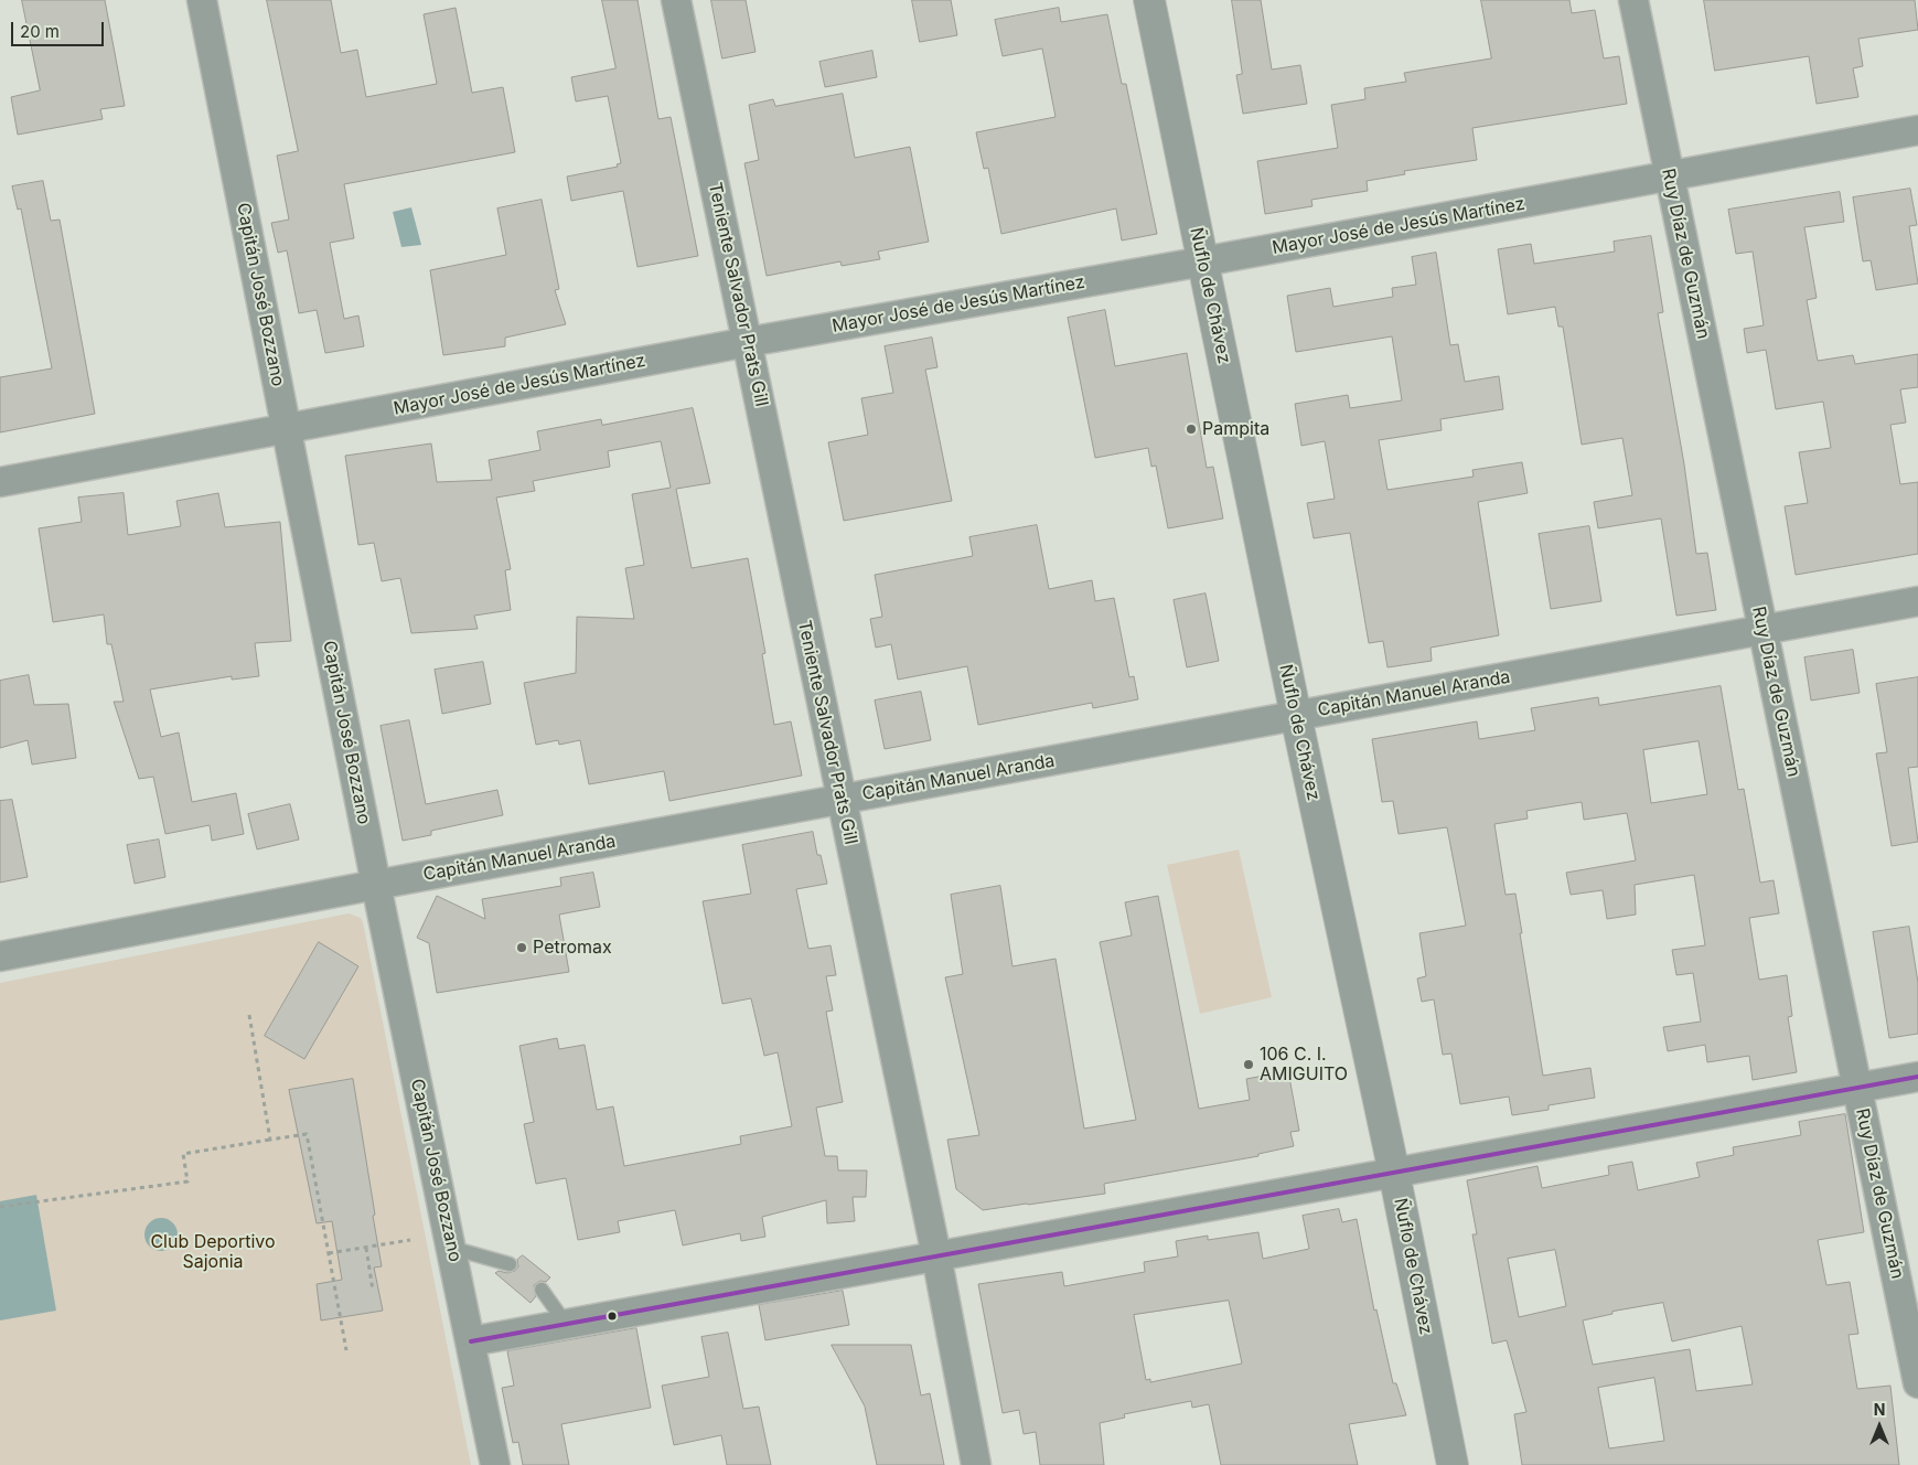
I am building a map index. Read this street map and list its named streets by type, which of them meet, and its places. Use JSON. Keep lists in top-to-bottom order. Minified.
{"streets":{"street":["Mayor José de Jesús Martínez","Ruy Díaz de Guzmán","Capitán José Bozzano","Teniente Salvador Prats Gill","Ñuflo de Chávez","Capitán Manuel Aranda"]},"crossings":[["Mayor José de Jesús Martínez","Ruy Díaz de Guzmán"],["Mayor José de Jesús Martínez","Capitán José Bozzano"],["Mayor José de Jesús Martínez","Teniente Salvador Prats Gill"],["Mayor José de Jesús Martínez","Ñuflo de Chávez"],["Ruy Díaz de Guzmán","Capitán Manuel Aranda"],["Capitán José Bozzano","Capitán Manuel Aranda"],["Teniente Salvador Prats Gill","Capitán Manuel Aranda"],["Ñuflo de Chávez","Capitán Manuel Aranda"]],"parks":["Club Deportivo Sajonia"],"places":["Pampita","Petromax","106 C. I. AMIGUITO"],"scale_bar":"20 m","north":"top"}
